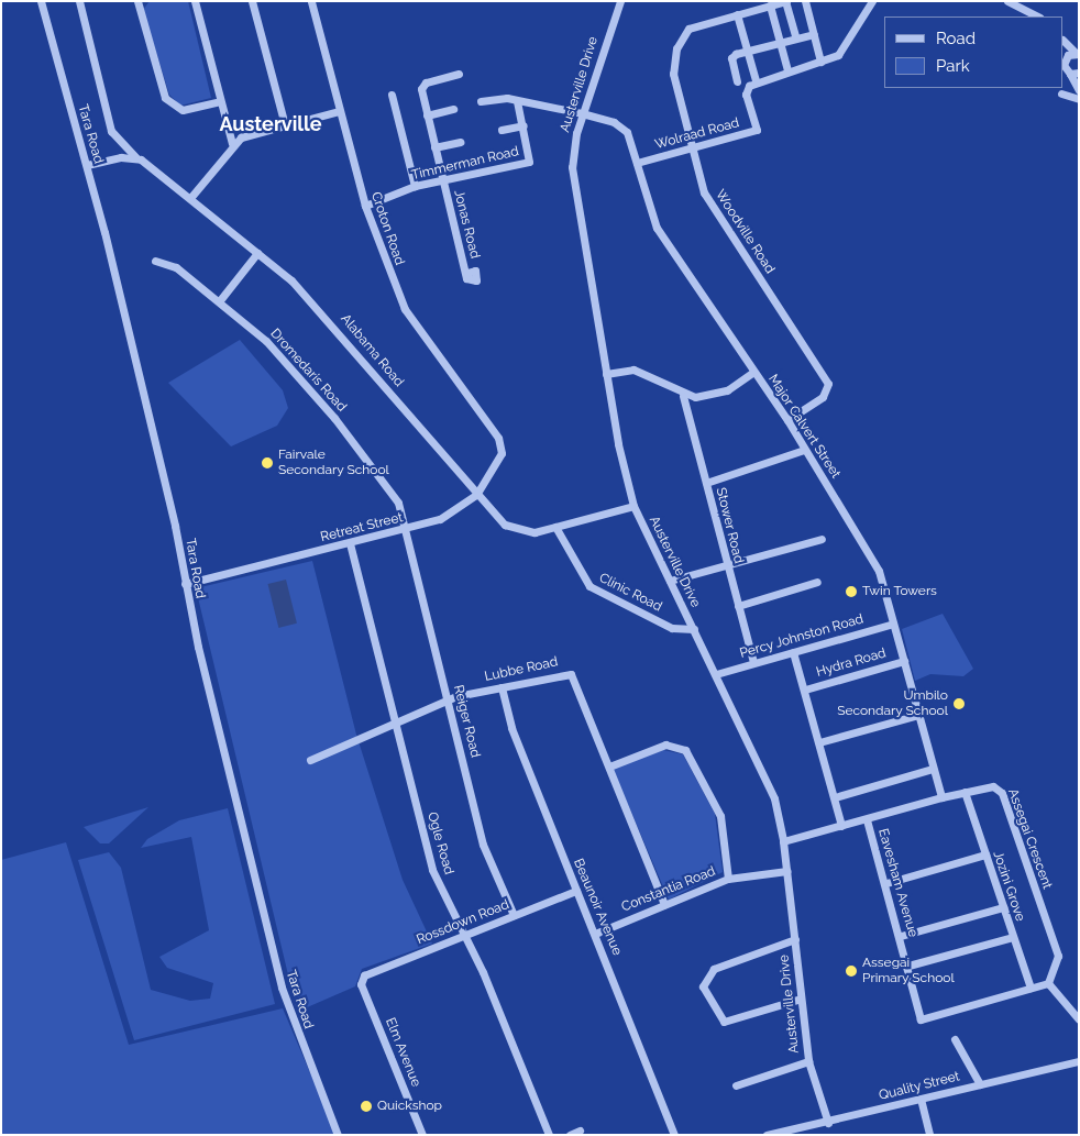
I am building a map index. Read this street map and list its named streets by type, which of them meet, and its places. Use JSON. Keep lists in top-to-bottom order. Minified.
{"streets":{"street":["Austerville Drive","Tara Road","Wolraad Road","Timmerman Road","Jonas Road","Croton Road","Woodville Road","Alabama Road","Dromedaris Road","Major Calvert Street","Stower Road","Retreat Street","Clinic Road","Percy Johnston Road","Hydra Road","Lubbe Road","Reiger Road","Assegai Crescent","Ogle Road","Eavesham Avenue","Jozini Grove","Constantia Road","Beaunoir Avenue","Rossdown Road","Elm Avenue","Quality Street"]},"crossings":[["Austerville Drive","Alabama Road"],["Austerville Drive","Major Calvert Street"],["Austerville Drive","Clinic Road"],["Austerville Drive","Percy Johnston Road"],["Austerville Drive","Assegai Crescent"],["Austerville Drive","Constantia Road"],["Austerville Drive","Quality Street"],["Tara Road","Retreat Street"],["Wolraad Road","Woodville Road"],["Wolraad Road","Major Calvert Street"],["Timmerman Road","Jonas Road"],["Timmerman Road","Croton Road"],["Timmerman Road","Major Calvert Street"],["Croton Road","Retreat Street"],["Woodville Road","Major Calvert Street"],["Alabama Road","Retreat Street"],["Alabama Road","Clinic Road"],["Dromedaris Road","Retreat Street"],["Dromedaris Road","Reiger Road"],["Major Calvert Street","Percy Johnston Road"],["Major Calvert Street","Hydra Road"],["Major Calvert Street","Assegai Crescent"],["Stower Road","Percy Johnston Road"],["Retreat Street","Reiger Road"],["Retreat Street","Ogle Road"],["Lubbe Road","Reiger Road"],["Lubbe Road","Ogle Road"],["Lubbe Road","Constantia Road"],["Lubbe Road","Beaunoir Avenue"],["Reiger Road","Rossdown Road"],["Assegai Crescent","Eavesham Avenue"],["Assegai Crescent","Jozini Grove"],["Ogle Road","Rossdown Road"],["Eavesham Avenue","Jozini Grove"],["Constantia Road","Beaunoir Avenue"],["Beaunoir Avenue","Rossdown Road"],["Rossdown Road","Elm Avenue"]],"districts":["Austerville"],"places":["Fairvale Secondary School","Twin Towers","Umbilo Secondary School","Assegai Primary School","Quickshop"],"legend":["Road","Park"]}
